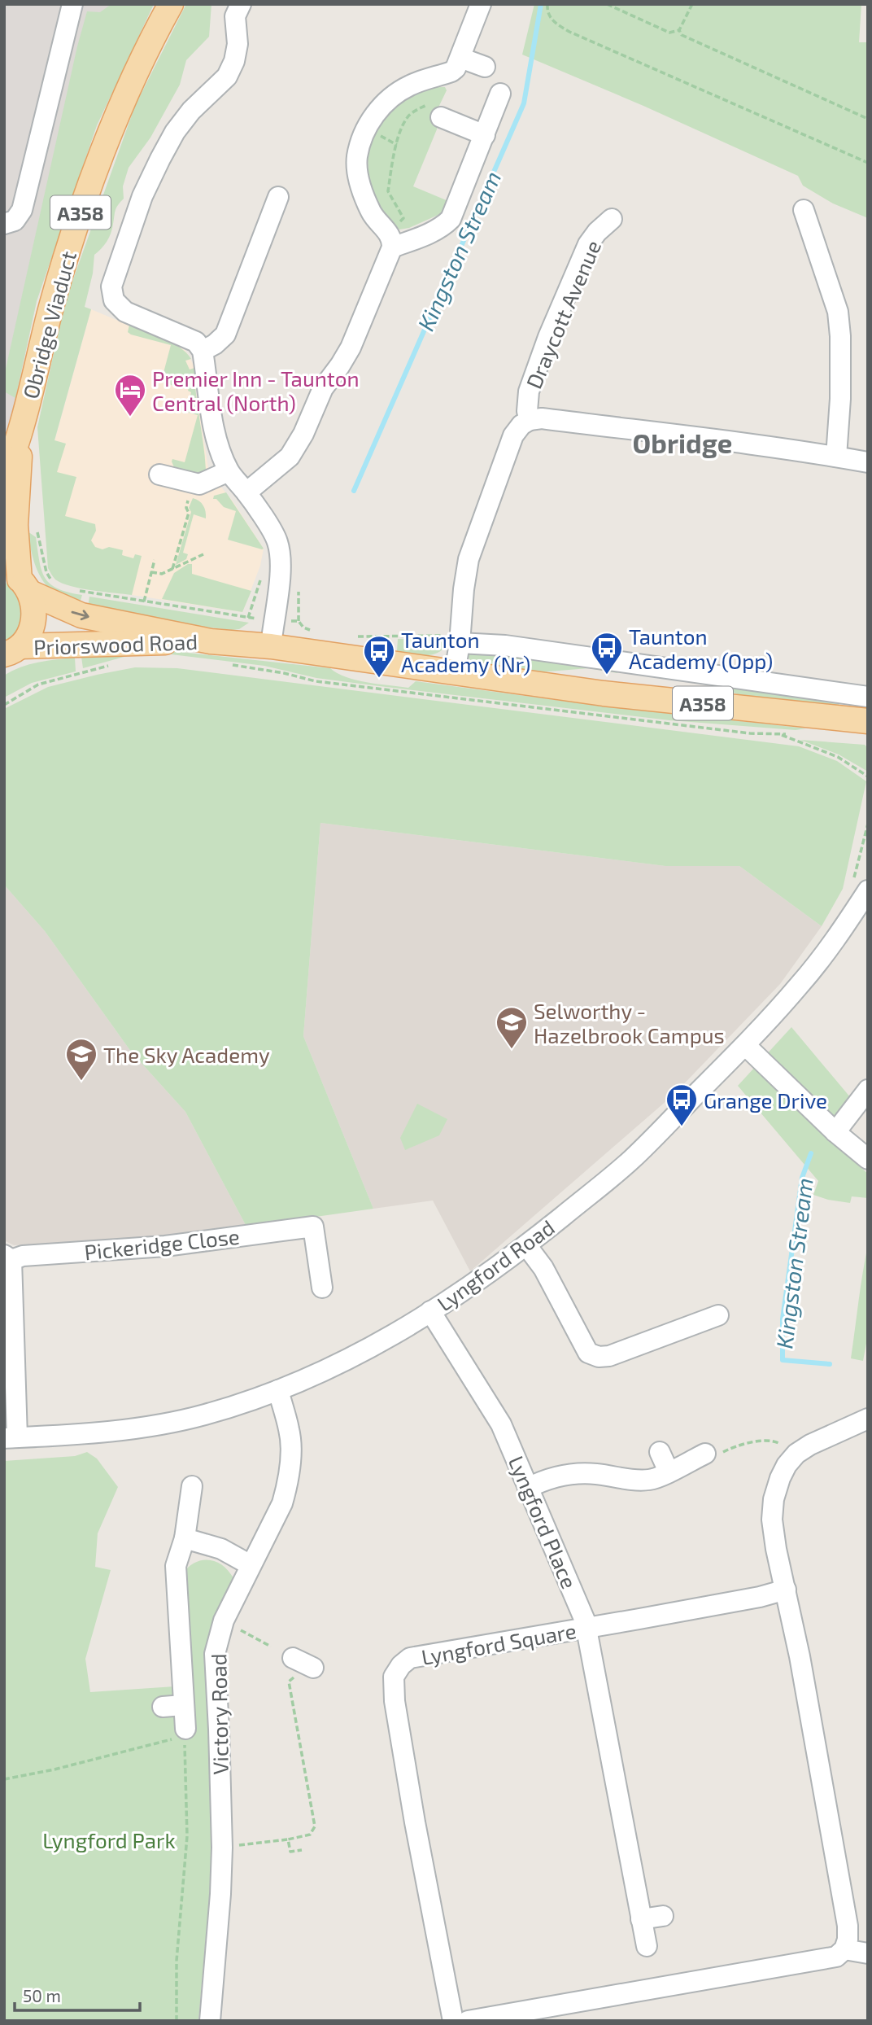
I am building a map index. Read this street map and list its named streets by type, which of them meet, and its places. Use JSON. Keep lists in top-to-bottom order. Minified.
{"streets":{"main road":["A358","Obridge Viaduct","Priorswood Road"],"street":["Draycott Avenue","Pickeridge Close","Lyngford Road","Lyngford Place","Lyngford Square","Victory Road"]},"crossings":[["Draycott Avenue","Priorswood Road"],["Obridge Viaduct","Priorswood Road"],["Pickeridge Close","Lyngford Road"],["Lyngford Road","Lyngford Place"],["Lyngford Road","Victory Road"],["Lyngford Place","Lyngford Square"]],"districts":["Obridge"],"water":["Kingston Stream"],"parks":["Lyngford Park"],"places":{"hotel":["Premier Inn - Taunton Central (North)"],"bus stop":["Taunton Academy (Opp)","Taunton Academy (Nr)","Grange Drive"],"school or university":["Selworthy - Hazelbrook Campus","The Sky Academy"]},"scale_bar":"50 m"}
